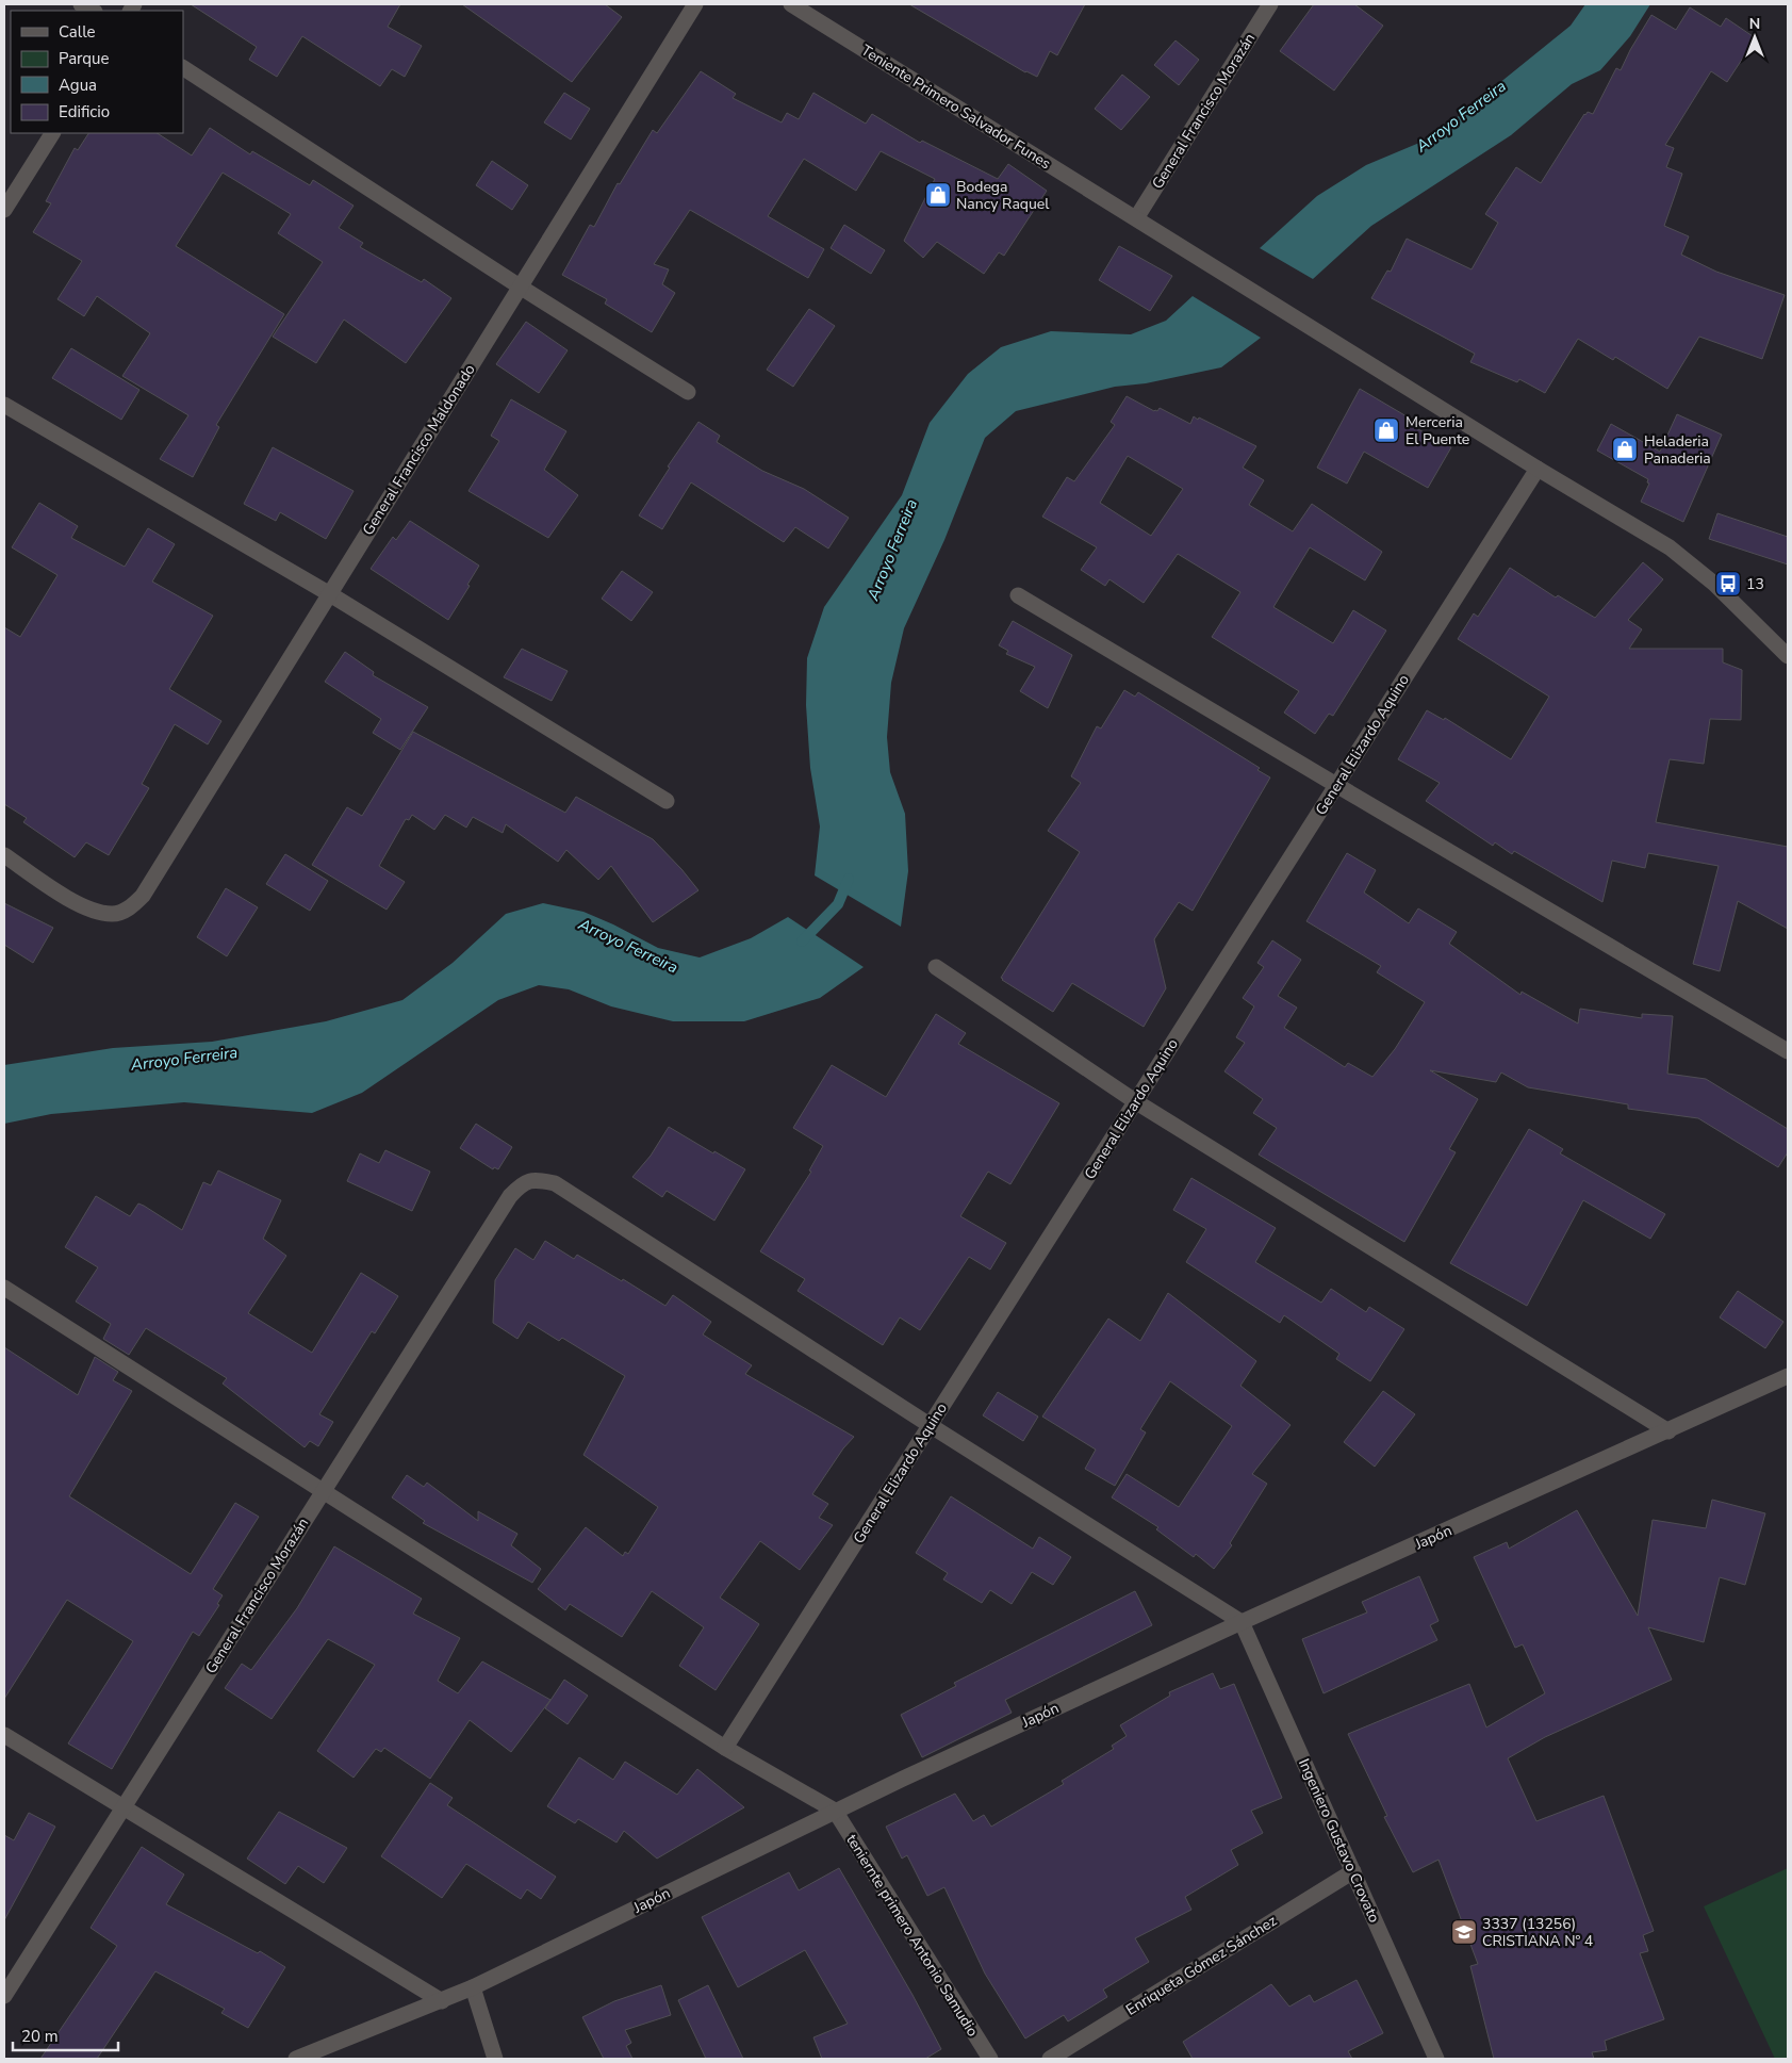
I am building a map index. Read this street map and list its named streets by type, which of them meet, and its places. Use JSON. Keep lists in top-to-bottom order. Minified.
{"streets":{"street":["Teniente Primero Salvador Funes","General Francisco Morazán","General Francisco Maldonado","General Elizardo Aquino","Japón","Ingeniero Gustavo Crovato","teniernte primero Antonio Samudio","Enriqueta Gómez Sánchez"]},"crossings":[["Teniente Primero Salvador Funes","General Francisco Morazán"],["Teniente Primero Salvador Funes","General Elizardo Aquino"],["General Francisco Morazán","General Elizardo Aquino"],["Japón","Ingeniero Gustavo Crovato"],["Japón","teniernte primero Antonio Samudio"],["Ingeniero Gustavo Crovato","Enriqueta Gómez Sánchez"]],"water":["Arroyo Ferreira"],"places":{"shop":["Bodega Nancy Raquel","Merceria El Puente","Heladeria Panaderia"],"bus stop":["13"],"school or university":["3337 (13256) CRISTIANA Nº 4"]},"legend":["Calle","Parque","Agua","Edificio"],"scale_bar":"20 m","north":"top"}
